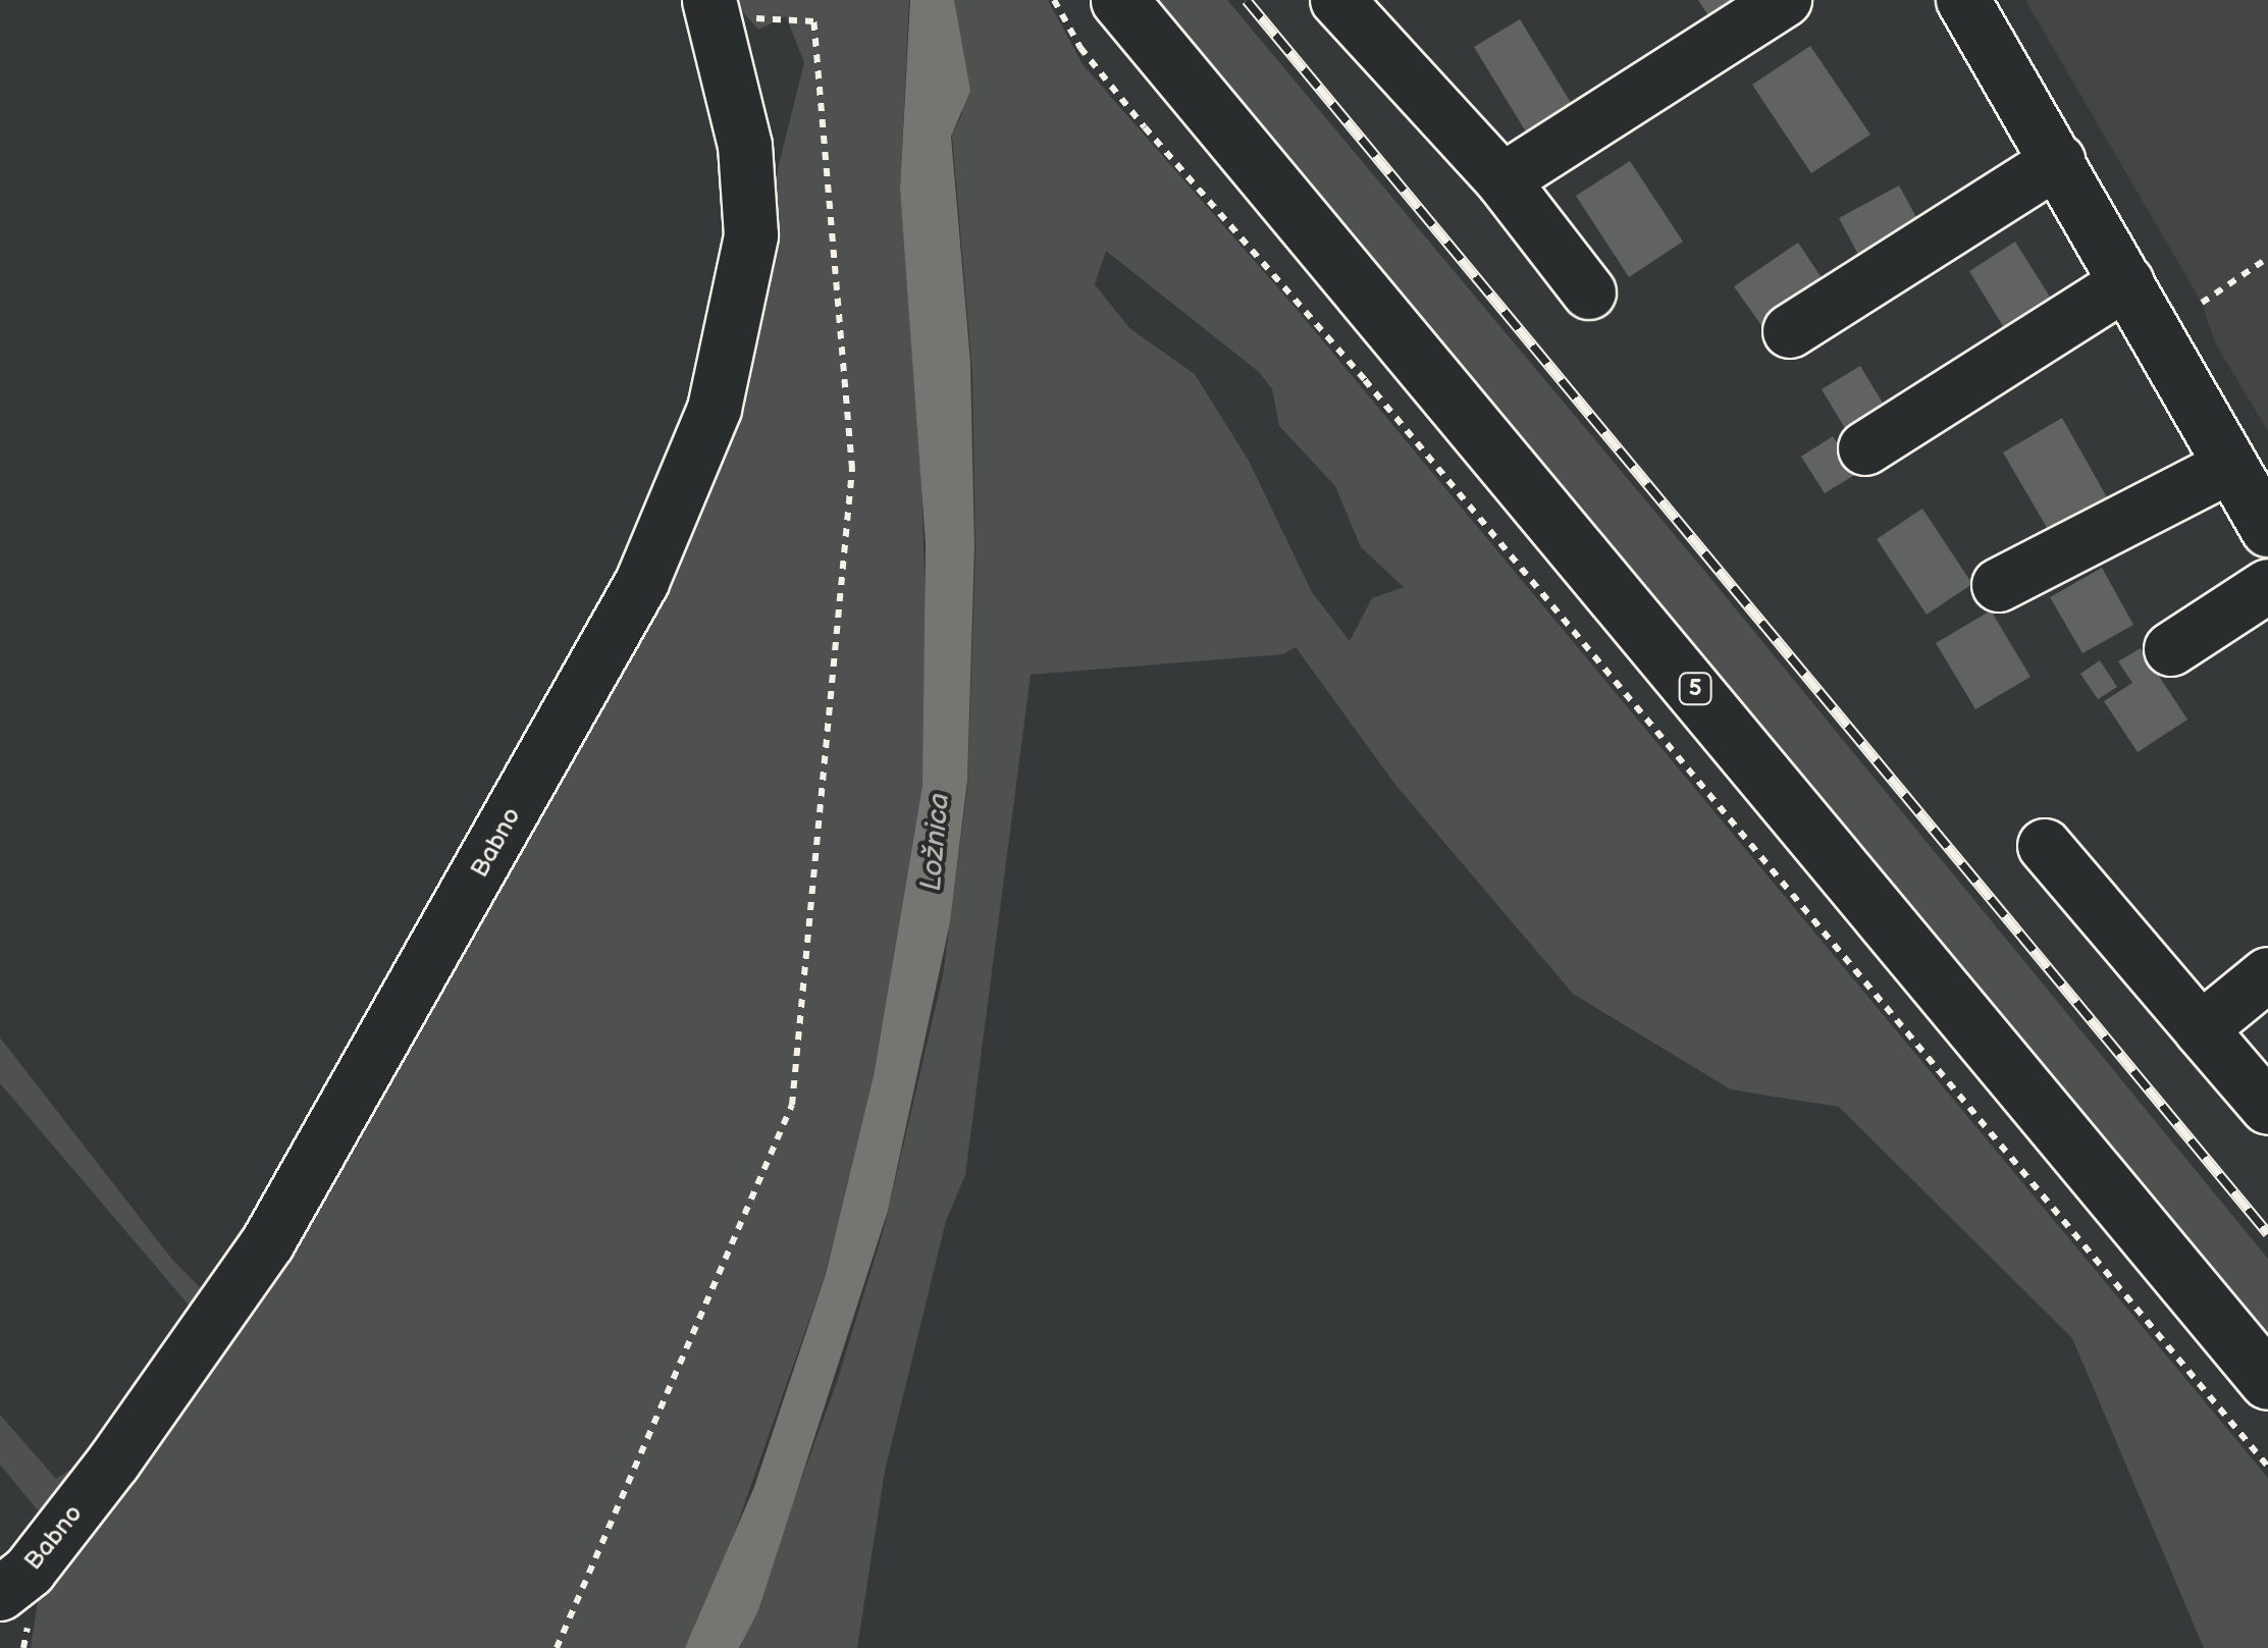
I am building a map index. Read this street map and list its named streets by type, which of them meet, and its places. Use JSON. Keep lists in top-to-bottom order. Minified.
{"streets":{"main road":["5"],"street":["Babno"]},"water":["Ložnica"]}
